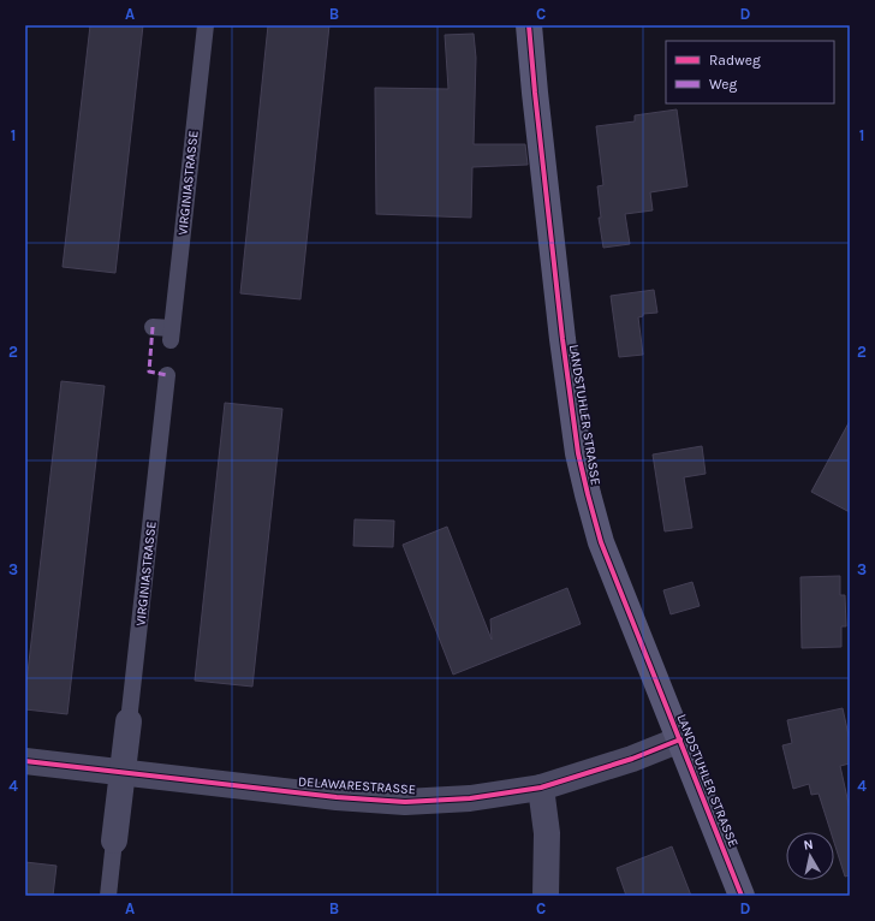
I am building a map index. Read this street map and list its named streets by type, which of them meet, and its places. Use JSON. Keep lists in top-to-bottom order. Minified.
{"streets":{"street":["VIRGINIASTRASSE","LANDSTUHLER STRASSE","DELAWARESTRASSE"]},"crossings":[["VIRGINIASTRASSE","DELAWARESTRASSE"],["LANDSTUHLER STRASSE","DELAWARESTRASSE"]],"legend":["Radweg","Weg"],"north":"top","grid":{"columns":["A","B","C","D"],"rows":["1","2","3","4"]}}
